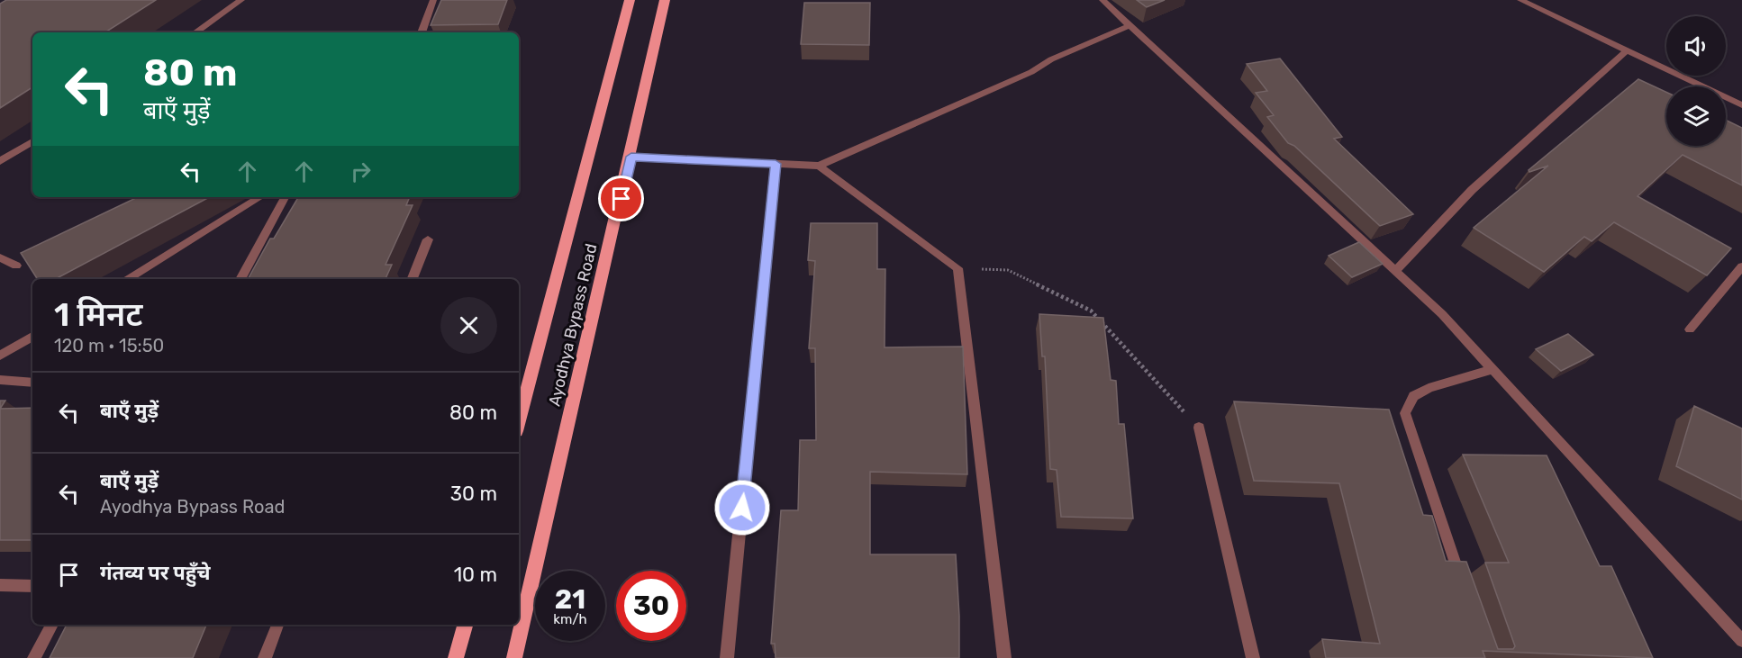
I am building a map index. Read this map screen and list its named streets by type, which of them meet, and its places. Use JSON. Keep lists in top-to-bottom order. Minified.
{"streets":{"main road":["Ayodhya Bypass Road"]},"page":{"turn":["80 m","बाएँ मुड़ें"],"heading":["1 मिनट","120 m · 15:50"],"list":[{"name":"बाएँ मुड़ें","value":"80 m"},{"name":"बाएँ मुड़ें","note":"Ayodhya Bypass Road","value":"30 m"},{"name":"गंतव्य पर पहुँचे","value":"10 m"}],"speed":"21 km/h","limit":"30"}}
